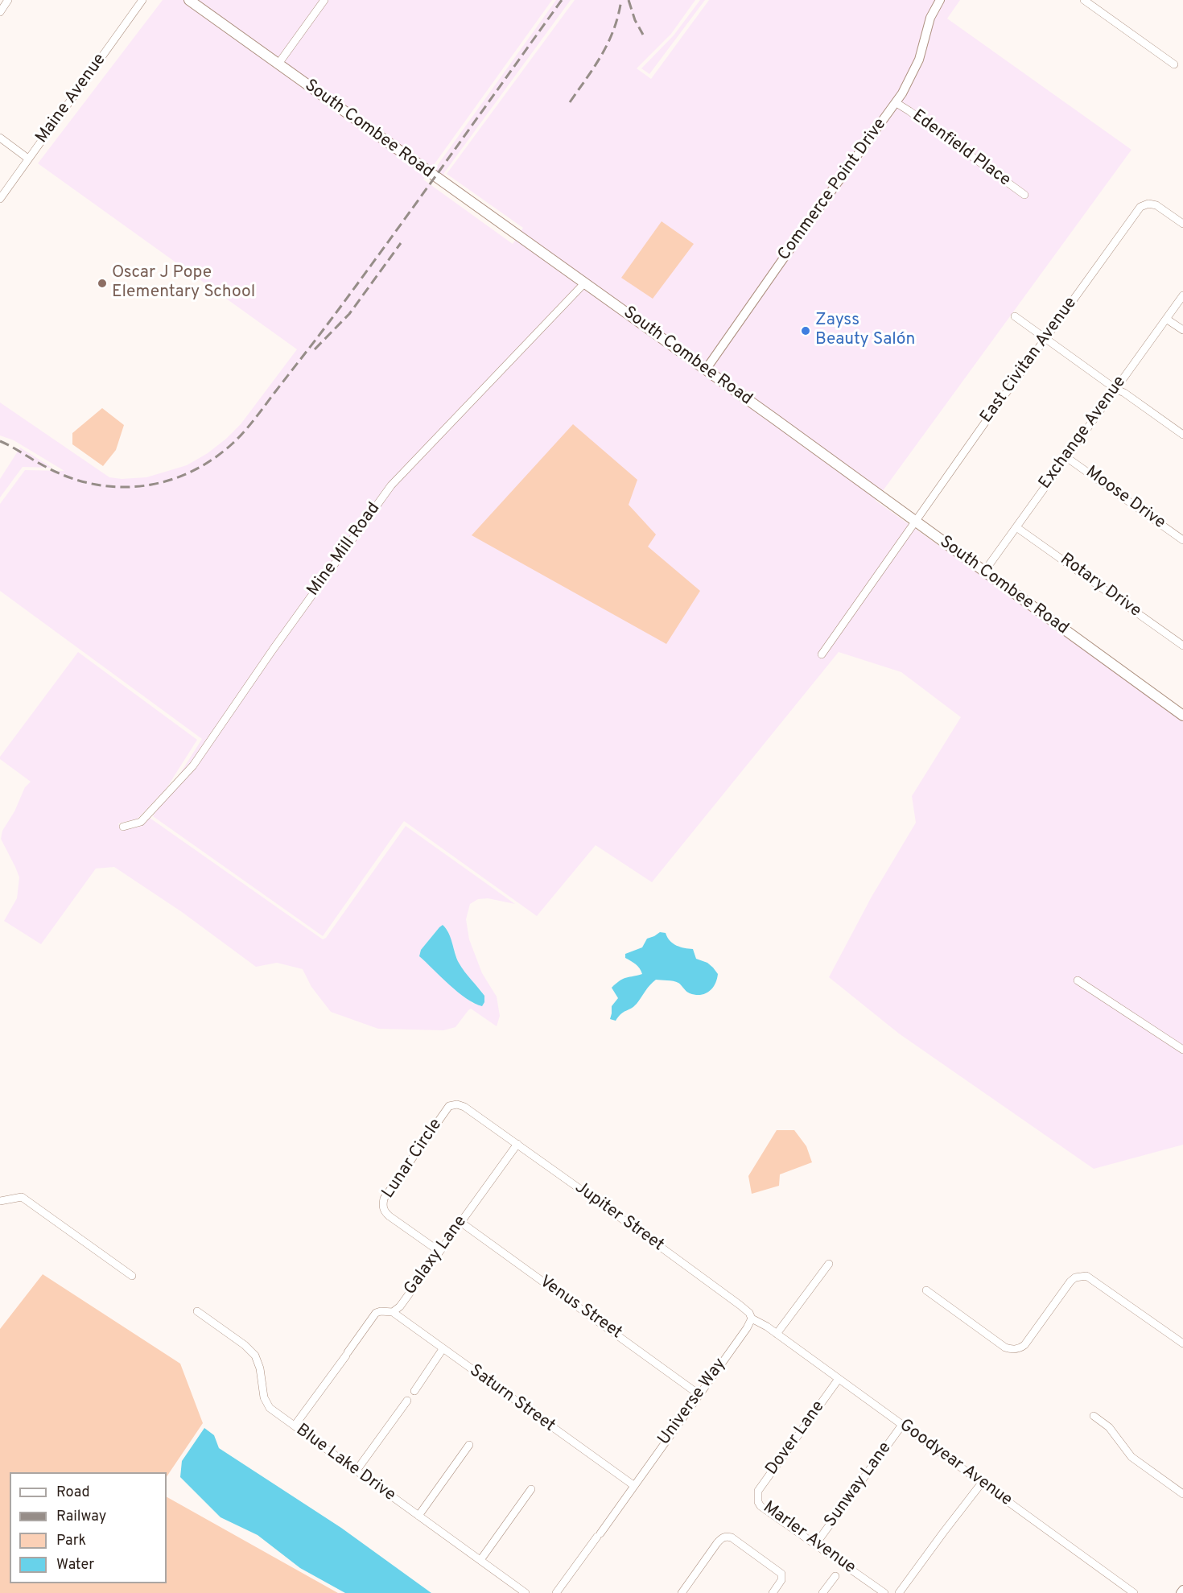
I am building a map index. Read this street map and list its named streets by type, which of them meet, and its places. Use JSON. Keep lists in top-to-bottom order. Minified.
{"streets":{"main road":["South Combee Road"],"street":["Maine Avenue","Edenfield Place","Commerce Point Drive","East Civitan Avenue","Exchange Avenue","Moose Drive","Mine Mill Road","Rotary Drive","Lunar Circle","Jupiter Street","Galaxy Lane","Venus Street","Saturn Street","Universe Way","Dover Lane","Blue Lake Drive","Goodyear Avenue","Sunway Lane","Marler Avenue"]},"crossings":[["South Combee Road","Commerce Point Drive"],["South Combee Road","East Civitan Avenue"],["South Combee Road","Exchange Avenue"],["South Combee Road","Mine Mill Road"],["Edenfield Place","Commerce Point Drive"],["Exchange Avenue","Moose Drive"],["Exchange Avenue","Rotary Drive"],["Lunar Circle","Jupiter Street"],["Lunar Circle","Galaxy Lane"],["Jupiter Street","Galaxy Lane"],["Jupiter Street","Universe Way"],["Jupiter Street","Goodyear Avenue"],["Galaxy Lane","Venus Street"],["Galaxy Lane","Saturn Street"],["Galaxy Lane","Blue Lake Drive"],["Venus Street","Universe Way"],["Saturn Street","Universe Way"],["Dover Lane","Goodyear Avenue"],["Dover Lane","Marler Avenue"],["Goodyear Avenue","Sunway Lane"],["Sunway Lane","Marler Avenue"]],"places":["Oscar J Pope Elementary School","Zayss Beauty Salón"],"legend":["Road","Railway","Park","Water"]}
